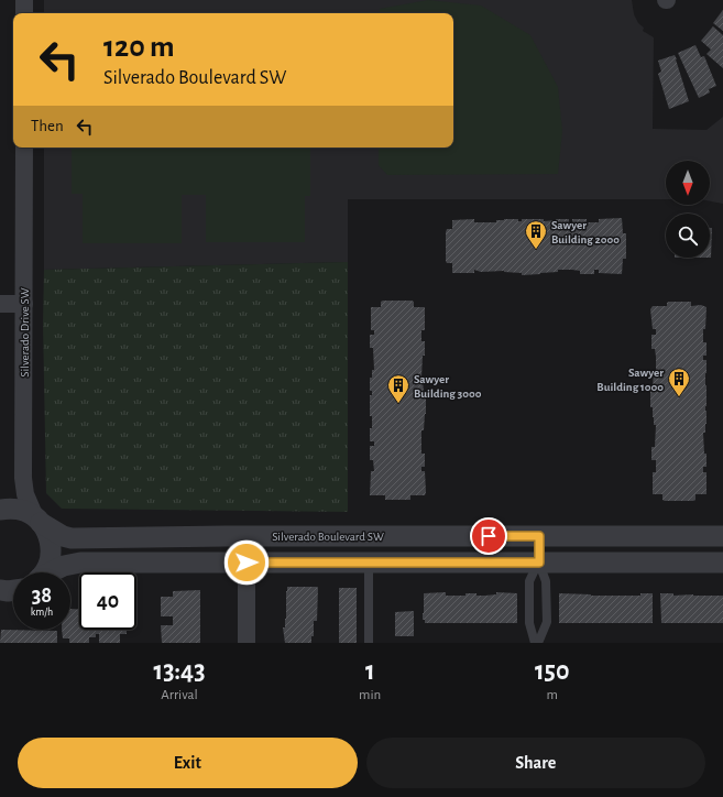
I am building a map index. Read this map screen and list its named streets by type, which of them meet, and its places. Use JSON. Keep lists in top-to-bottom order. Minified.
{"streets":{"street":["Silverado Drive SW","Silverado Boulevard SW"]},"crossings":[["Silverado Drive SW","Silverado Boulevard SW"]],"places":{"building":["Sawyer Building 2000","Sawyer Building 1000","Sawyer Building 3000"]},"north":"bottom","page":{"turn":["120 m","Silverado Boulevard SW"],"then":"Then","speed":"38 km/h","limit":"40","eta":["13:43","Arrival","1","min","150","m"],"buttons":["Exit","Share"]}}
